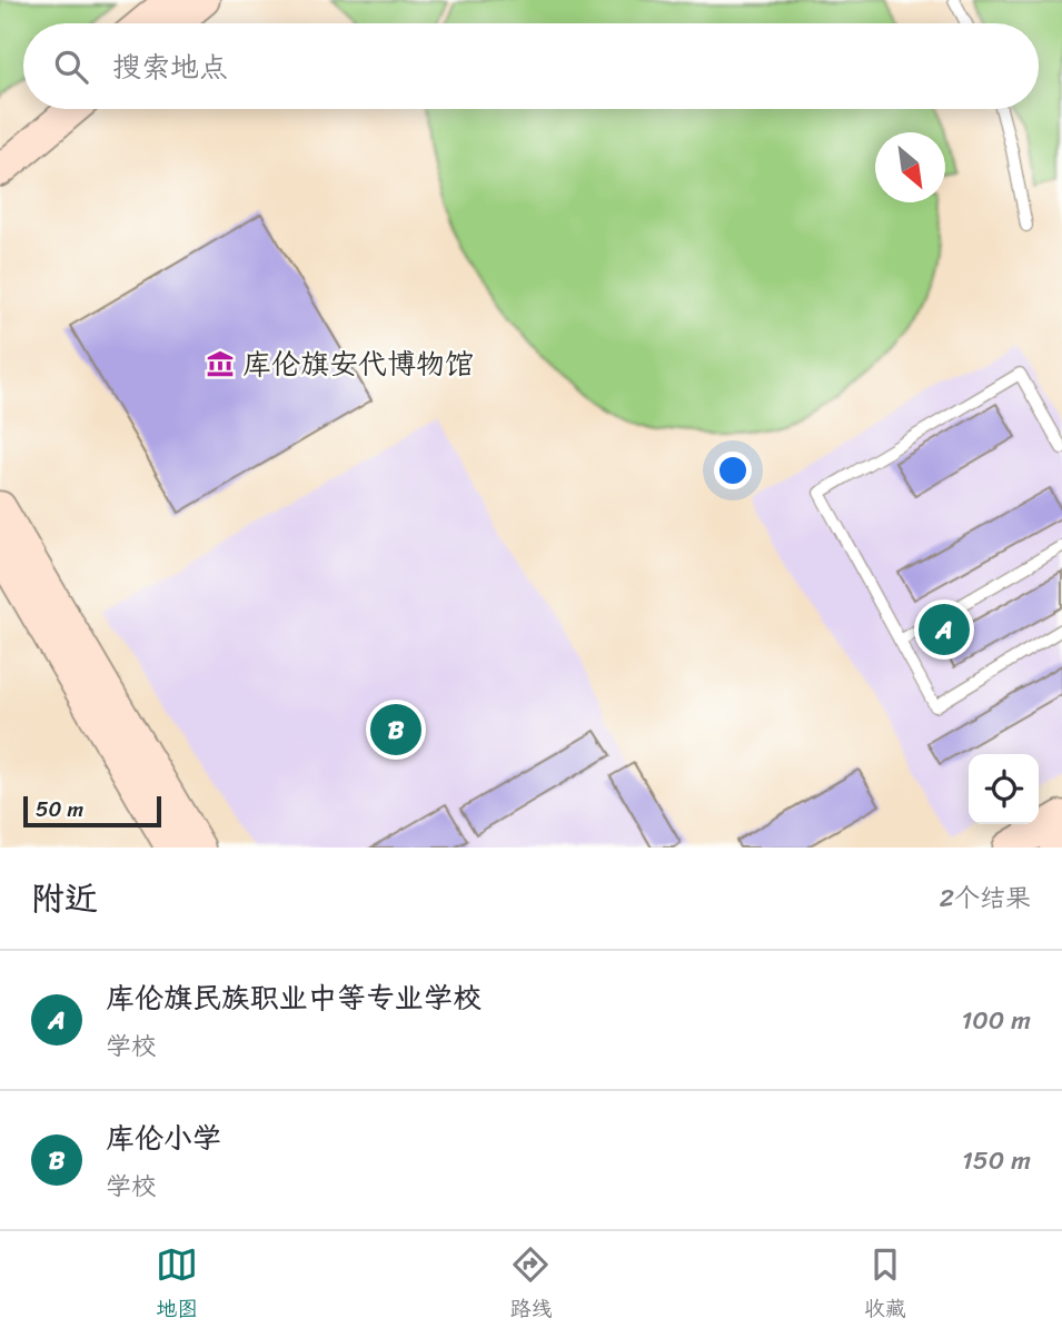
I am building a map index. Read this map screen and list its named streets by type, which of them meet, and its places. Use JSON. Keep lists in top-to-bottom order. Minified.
{"places":{"museum":["库伦旗安代博物馆"]},"scale_bar":"50 m","north":"bottom right","page":{"search":"搜索地点","pins":["A","B"],"scale":"50 m","heading":["附近","2个结果"],"list":[{"mark":"A","name":"库伦旗民族职业中等专业学校","note":"学校","value":"100 m"},{"mark":"B","name":"库伦小学","note":"学校","value":"150 m"}],"nav":["地图","路线","收藏"]}}
